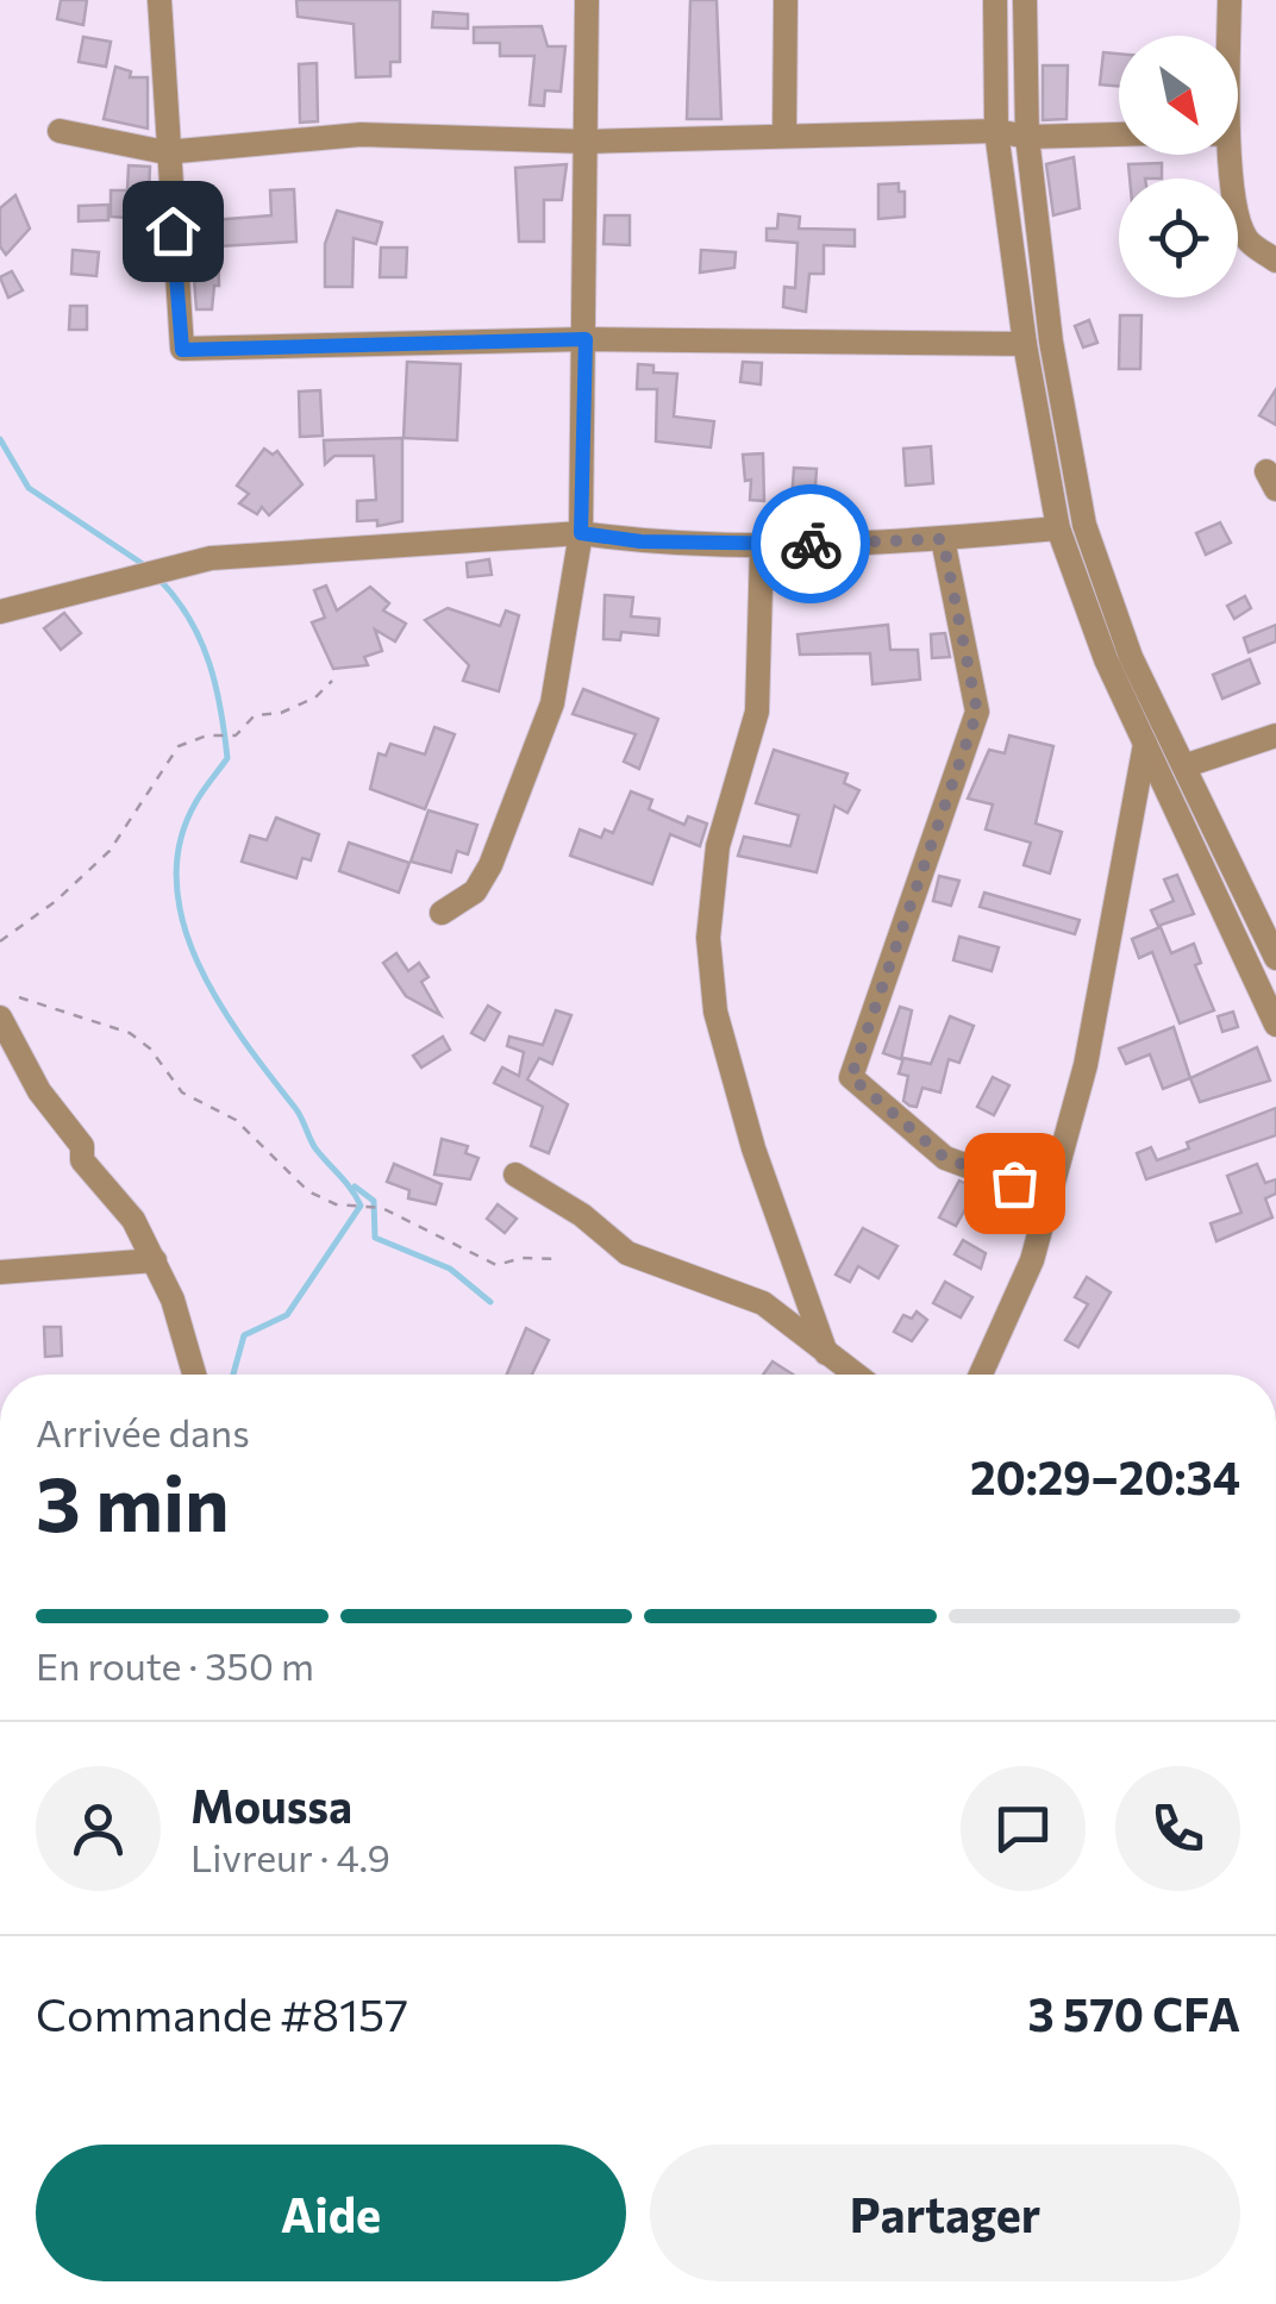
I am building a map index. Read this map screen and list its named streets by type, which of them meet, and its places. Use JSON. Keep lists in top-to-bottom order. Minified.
{"north":"bottom right","page":{"heading":["3 min","Arrivée dans","20:29–20:34"],"panel":["Moussa","Livreur · 4.9","Commande #8157","3 570 CFA"],"bar":"En route · 350 m","buttons":["Aide","Partager"]}}
